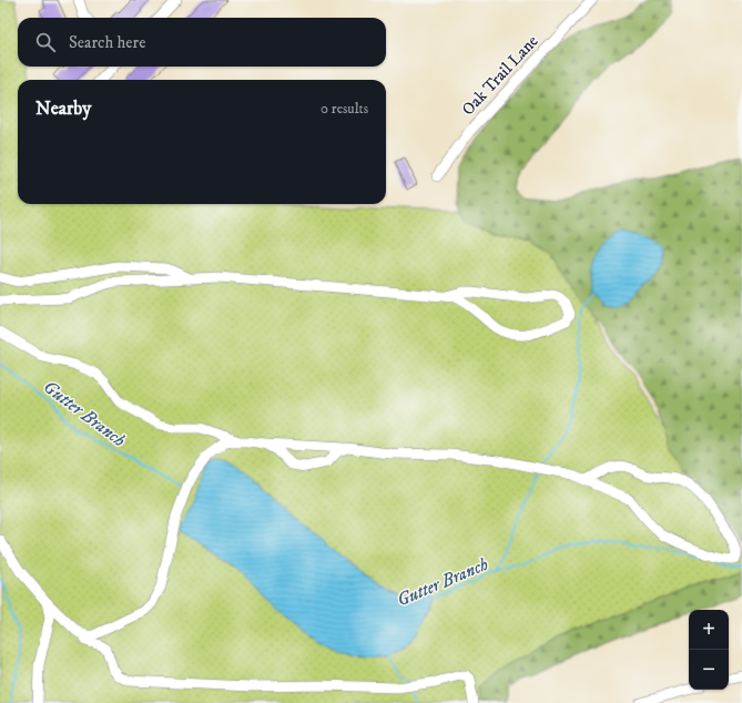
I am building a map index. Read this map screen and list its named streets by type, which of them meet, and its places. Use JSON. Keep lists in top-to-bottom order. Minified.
{"streets":{"street":["Oak Trail Lane"]},"water":["Gutter Branch"],"page":{"search":"Search here","heading":["Nearby","0 results"],"map_buttons":["+","−"]}}
